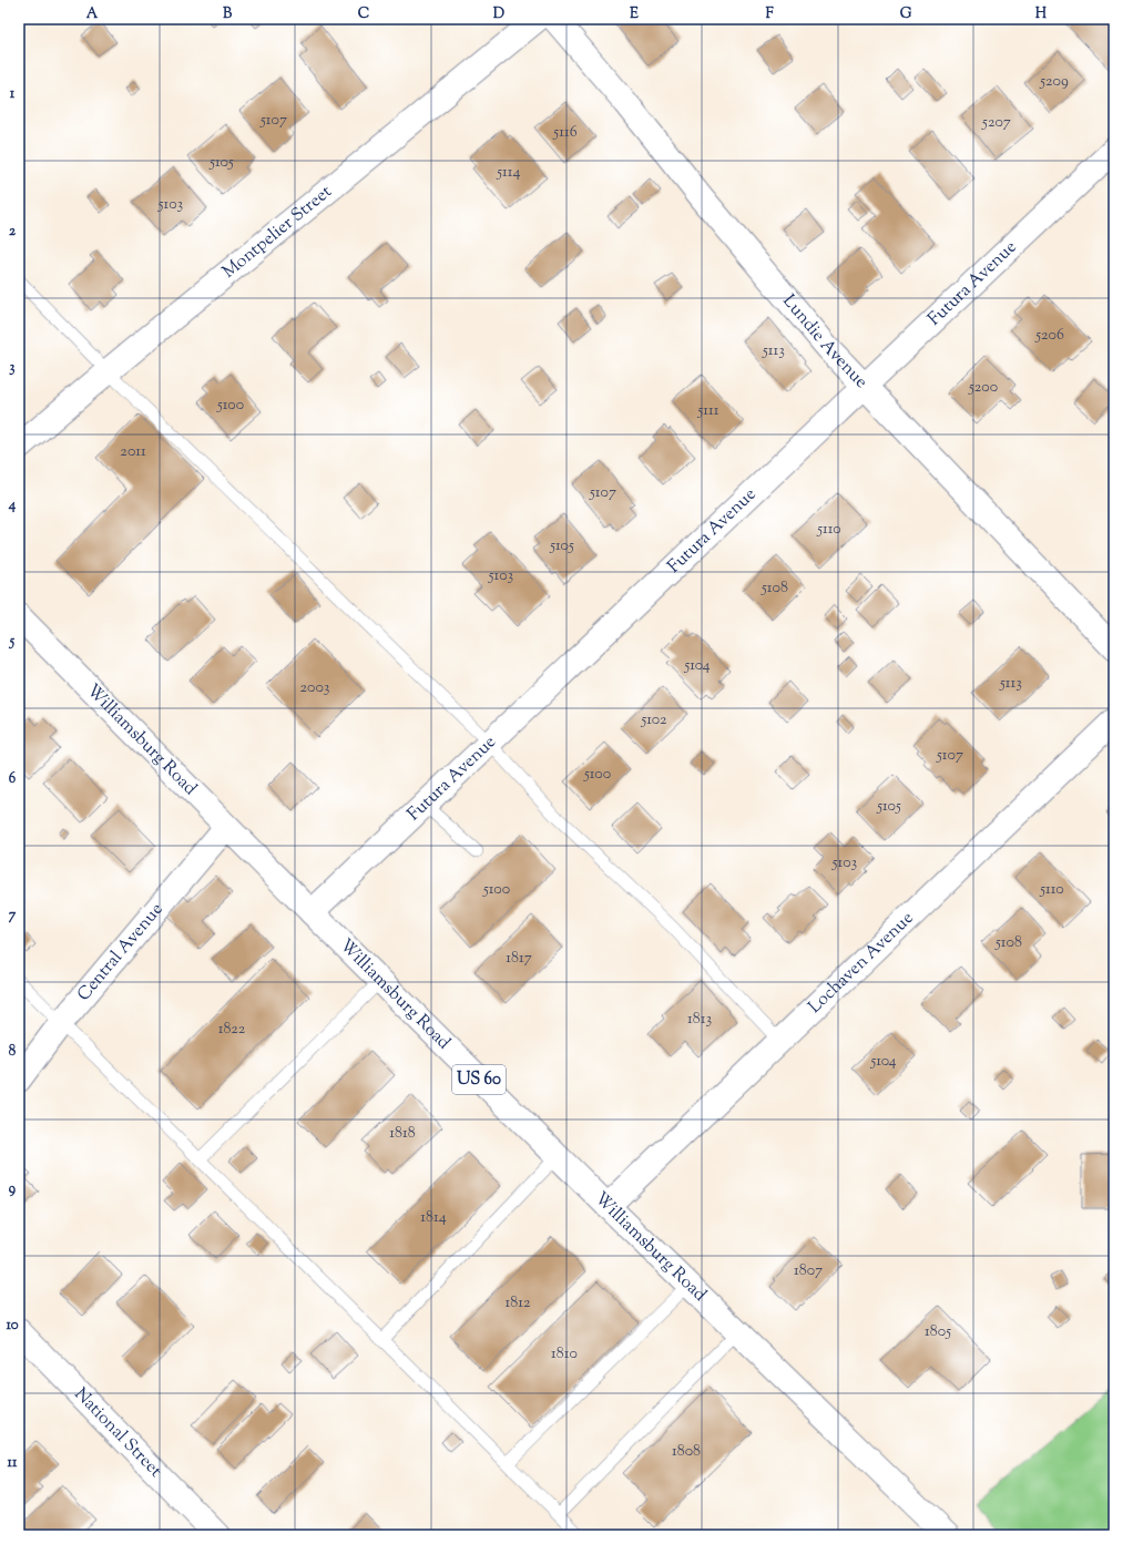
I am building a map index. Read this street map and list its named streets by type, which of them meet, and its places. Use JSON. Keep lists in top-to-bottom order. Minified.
{"streets":{"street":["Montpelier Street","Futura Avenue","Lundie Avenue","Williamsburg Road","Central Avenue","Lochaven Avenue","US 60","National Street"]},"crossings":[["Futura Avenue","Lundie Avenue"],["Futura Avenue","Williamsburg Road"],["Williamsburg Road","Central Avenue"],["Williamsburg Road","Lochaven Avenue"]],"house_numbers":["5209","5107","5207","5116","5105","5114","5103","5206","5113","5200","5100","5111","2011","5107","5110","5105","5103","5108","5104","5113","2003","5102","5107","5100","5105","5103","5100","5110","5108","1817","1813","1822","5104","1818","1814","1807","1812","1805","1810","1808"],"grid":{"columns":["A","B","C","D","E","F","G","H"],"rows":["1","2","3","4","5","6","7","8","9","10","11"]}}
